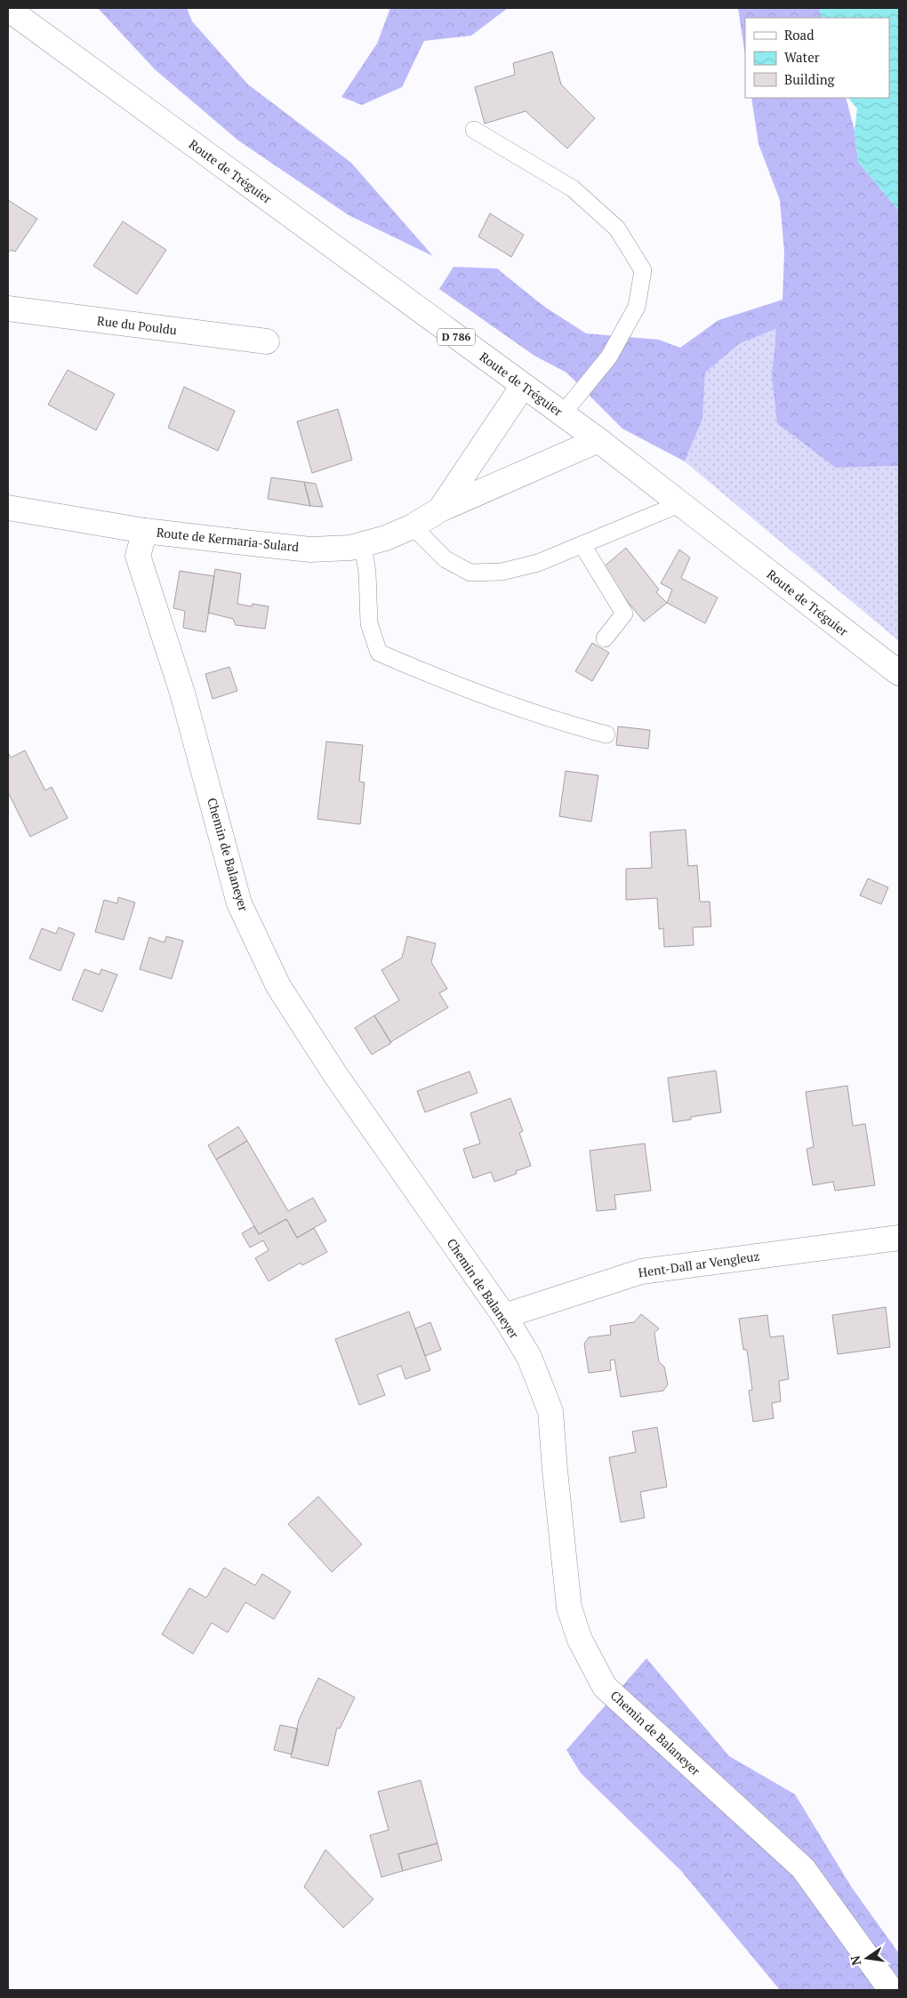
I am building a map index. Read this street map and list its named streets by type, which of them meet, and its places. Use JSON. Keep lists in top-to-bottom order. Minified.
{"streets":{"street":["Route de Tréguier","Rue du Pouldu","D 786","Route de Kermaria-Sulard","Chemin de Balaneyer","Hent-Dall ar Vengleuz"]},"crossings":[["Route de Tréguier","Route de Kermaria-Sulard"],["Route de Kermaria-Sulard","Chemin de Balaneyer"],["Chemin de Balaneyer","Hent-Dall ar Vengleuz"]],"legend":["Road","Water","Building"],"north":"left"}
